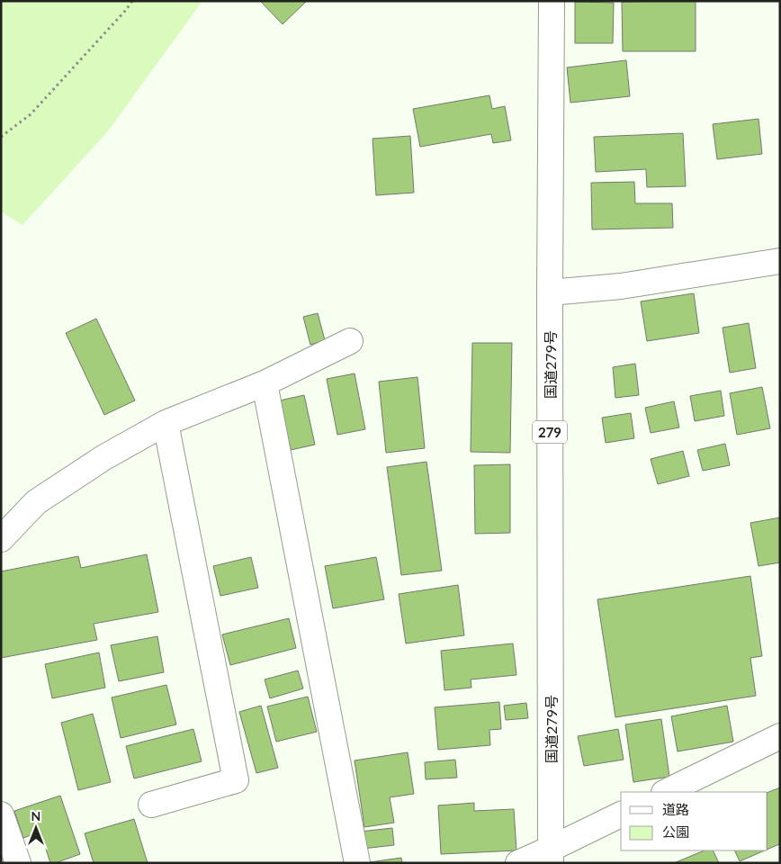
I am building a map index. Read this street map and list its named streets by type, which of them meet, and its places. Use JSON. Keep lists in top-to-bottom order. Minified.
{"streets":{"main road":["国道279号","279"]},"legend":["道路","公園"],"north":"top"}
